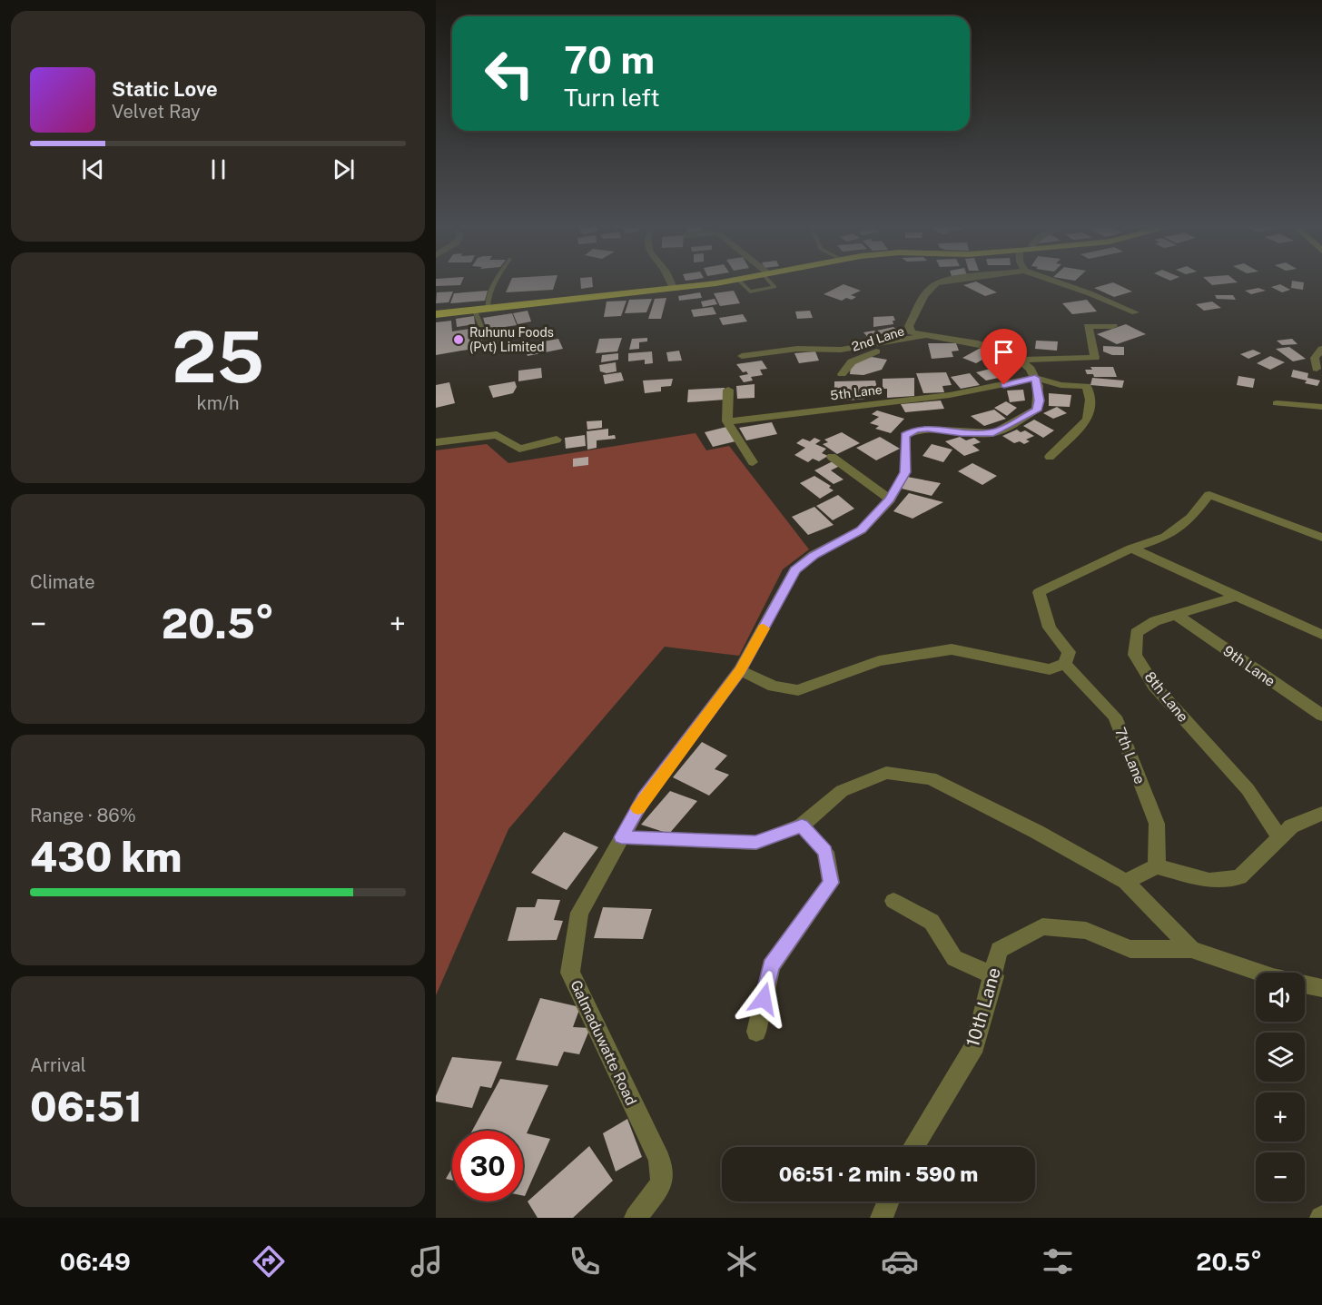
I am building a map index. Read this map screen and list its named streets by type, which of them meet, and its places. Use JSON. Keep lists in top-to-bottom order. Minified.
{"streets":{"street":["2nd Lane","5th Lane","9th Lane","8th Lane","7th Lane","10th Lane","Galmaduwatte Road"]},"crossings":[["5th Lane","Galmaduwatte Road"],["9th Lane","8th Lane"]],"places":["Ruhunu Foods (Pvt) Limited"],"page":{"turn":["70 m","Turn left"],"song":["Static Love","Velvet Ray"],"tile":[["25","km/h"],"Climate",["Range · 86%","430 km"],["Arrival","06:51"]],"heat":["−","20.5°","+"],"map_buttons":["+","−"],"limit":"30","trip":"06:51 · 2 min · 590 m","tabs":["06:49","20.5°"]}}
